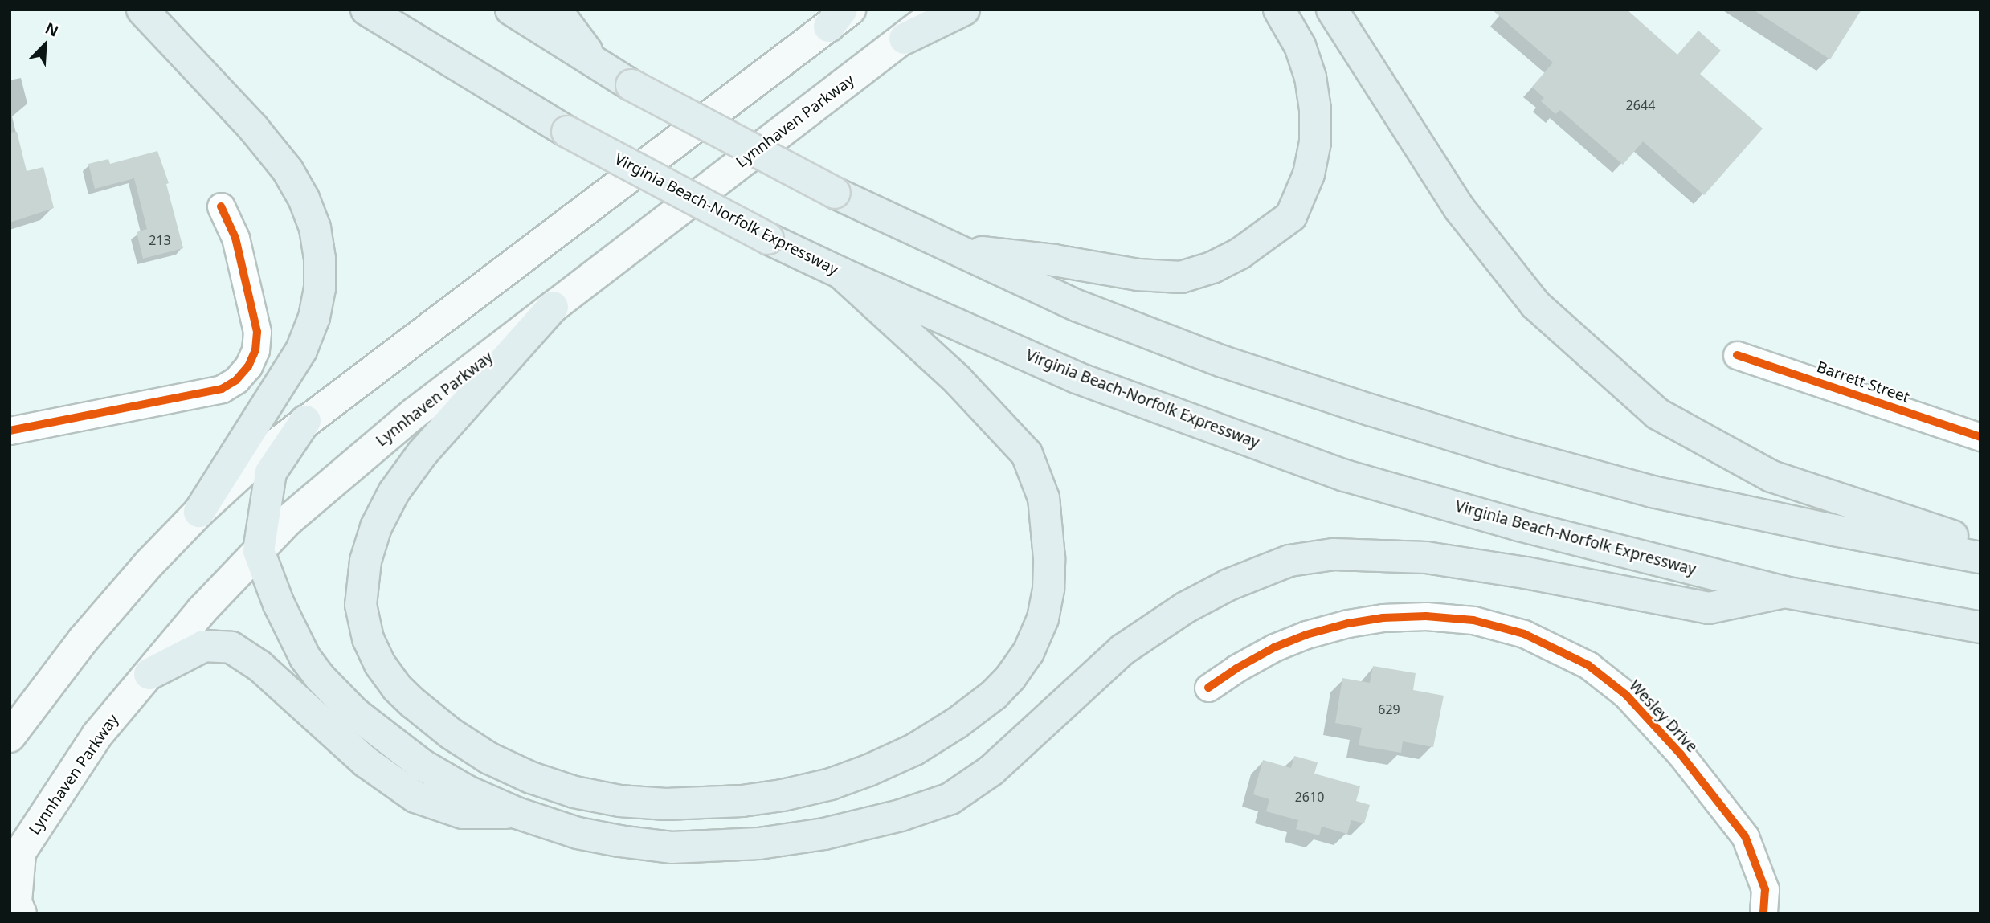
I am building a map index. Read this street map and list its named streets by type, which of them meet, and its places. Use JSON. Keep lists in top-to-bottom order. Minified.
{"streets":{"highway":["Virginia Beach-Norfolk Expressway"],"main road":["Lynnhaven Parkway"],"street":["Barrett Street","Wesley Drive"]},"house_numbers":["2644","213","629","2610"],"north":"top right"}
